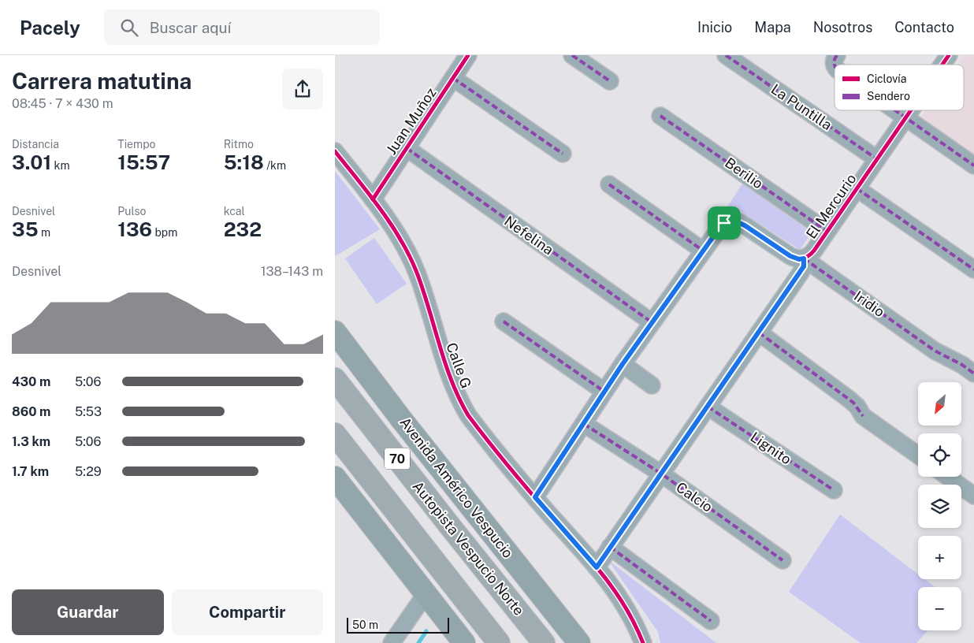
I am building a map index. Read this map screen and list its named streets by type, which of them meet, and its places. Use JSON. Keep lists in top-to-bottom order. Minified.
{"streets":{"highway":["70","Autopista Vespucio Norte"],"main road":["Avenida Américo Vespucio"],"street":["La Puntilla","Juan Muñoz","Berilio","El Mercurio","Nefelina","Iridio","Calle G","Lignito","Calcio"]},"crossings":[["La Puntilla","El Mercurio"],["Juan Muñoz","Nefelina"],["Juan Muñoz","Calle G"],["Berilio","El Mercurio"],["El Mercurio","Iridio"],["El Mercurio","Calle G"],["El Mercurio","Lignito"],["El Mercurio","Calcio"]],"legend":["Ciclovía","Sendero"],"scale_bar":"50 m","north":"bottom left","page":{"header":"Pacely","search":"Buscar aquí","nav":["Inicio","Mapa","Nosotros","Contacto"],"heading":["Carrera matutina","08:45 · 7 × 430 m"],"stats":[["Distancia","3.01 km"],["Tiempo","15:57"],["Ritmo","5:18 /km"],["Desnivel","35 m"],["Pulso","136 bpm"],["kcal","232"]],"chart":["Desnivel","138–143 m"],"list":[{"name":"430 m","note":"5:06"},{"name":"860 m","note":"5:53"},{"name":"1.3 km","note":"5:06"},{"name":"1.7 km","note":"5:29"}],"map_buttons":["+","−"],"buttons":["Guardar","Compartir"],"scale":"50 m"}}
